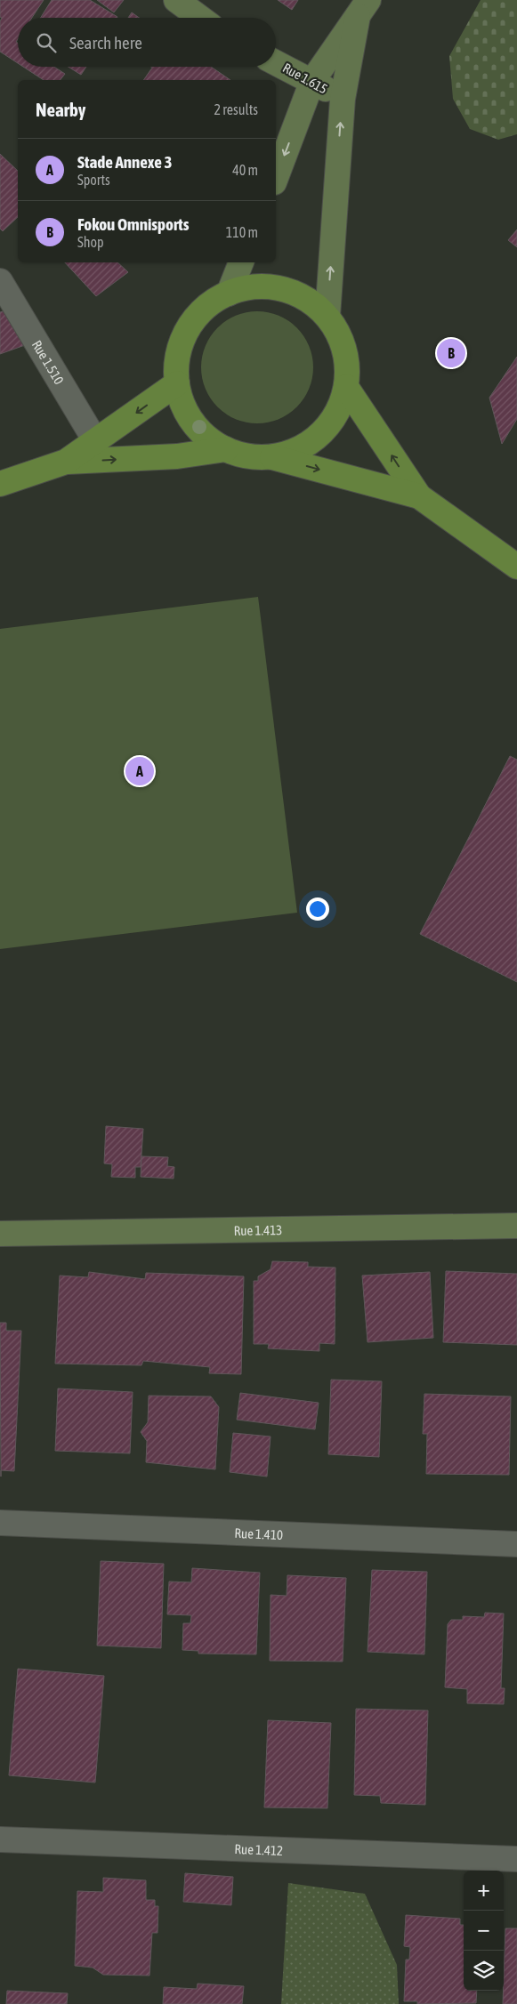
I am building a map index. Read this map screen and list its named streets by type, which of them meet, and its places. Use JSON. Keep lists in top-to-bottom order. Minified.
{"streets":{"street":["Rue 1.615","Rue 1.510","Rue 1.413","Rue 1.410","Rue 1.412"]},"page":{"search":"Search here","heading":["Nearby","2 results"],"list":[{"mark":"A","name":"Stade Annexe 3","note":"Sports","value":"40 m"},{"mark":"B","name":"Fokou Omnisports","note":"Shop","value":"110 m"}],"pins":["B","A"],"map_buttons":["+","−"]}}
